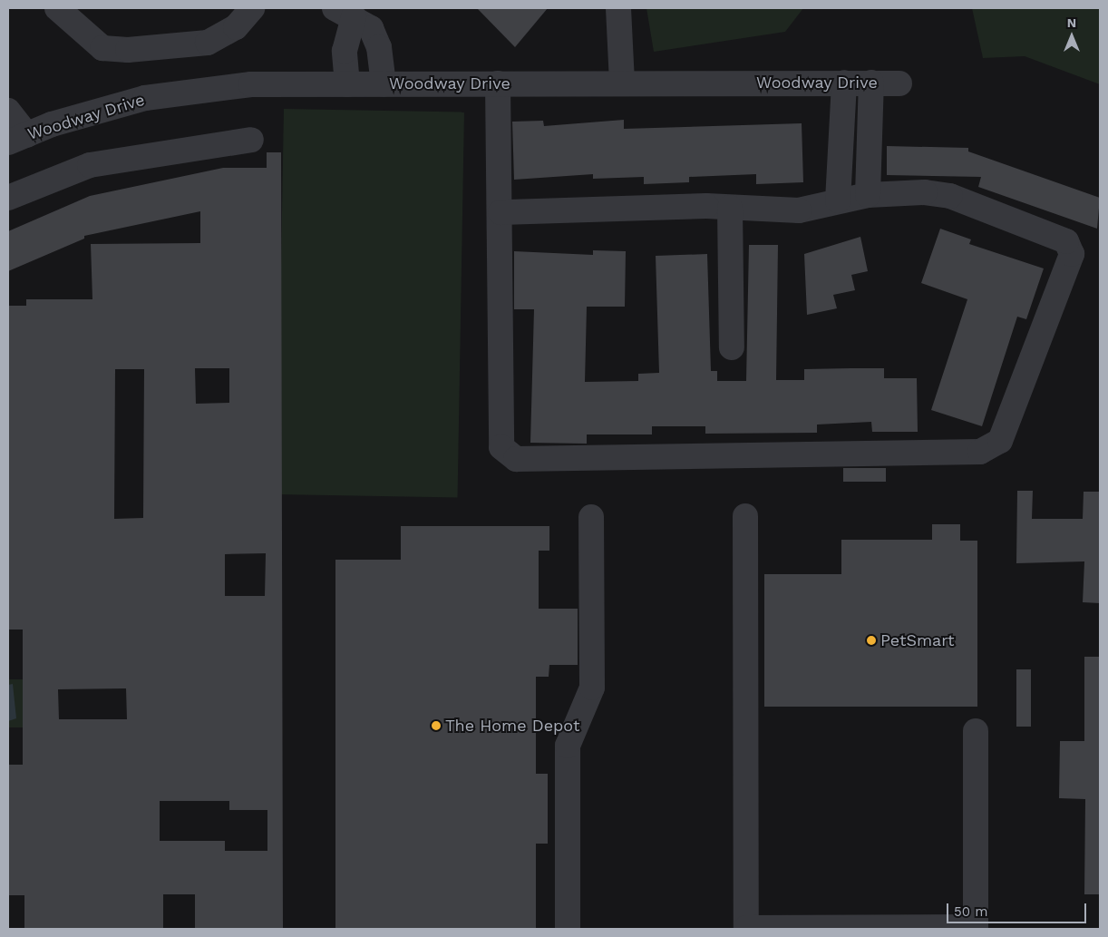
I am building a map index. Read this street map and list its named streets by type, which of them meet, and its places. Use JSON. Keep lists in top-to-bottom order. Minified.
{"streets":{"street":["Woodway Drive"]},"places":["PetSmart","The Home Depot"],"scale_bar":"50 m","north":"top"}
